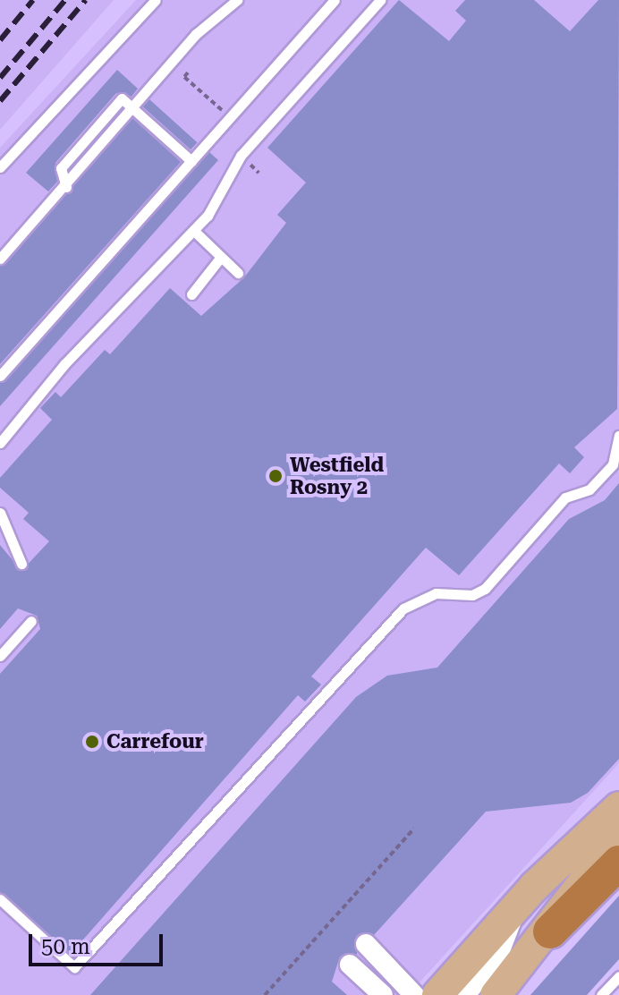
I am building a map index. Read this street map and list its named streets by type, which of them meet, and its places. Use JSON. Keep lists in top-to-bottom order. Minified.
{"places":["Westfield Rosny 2","Carrefour"],"scale_bar":"50 m"}
